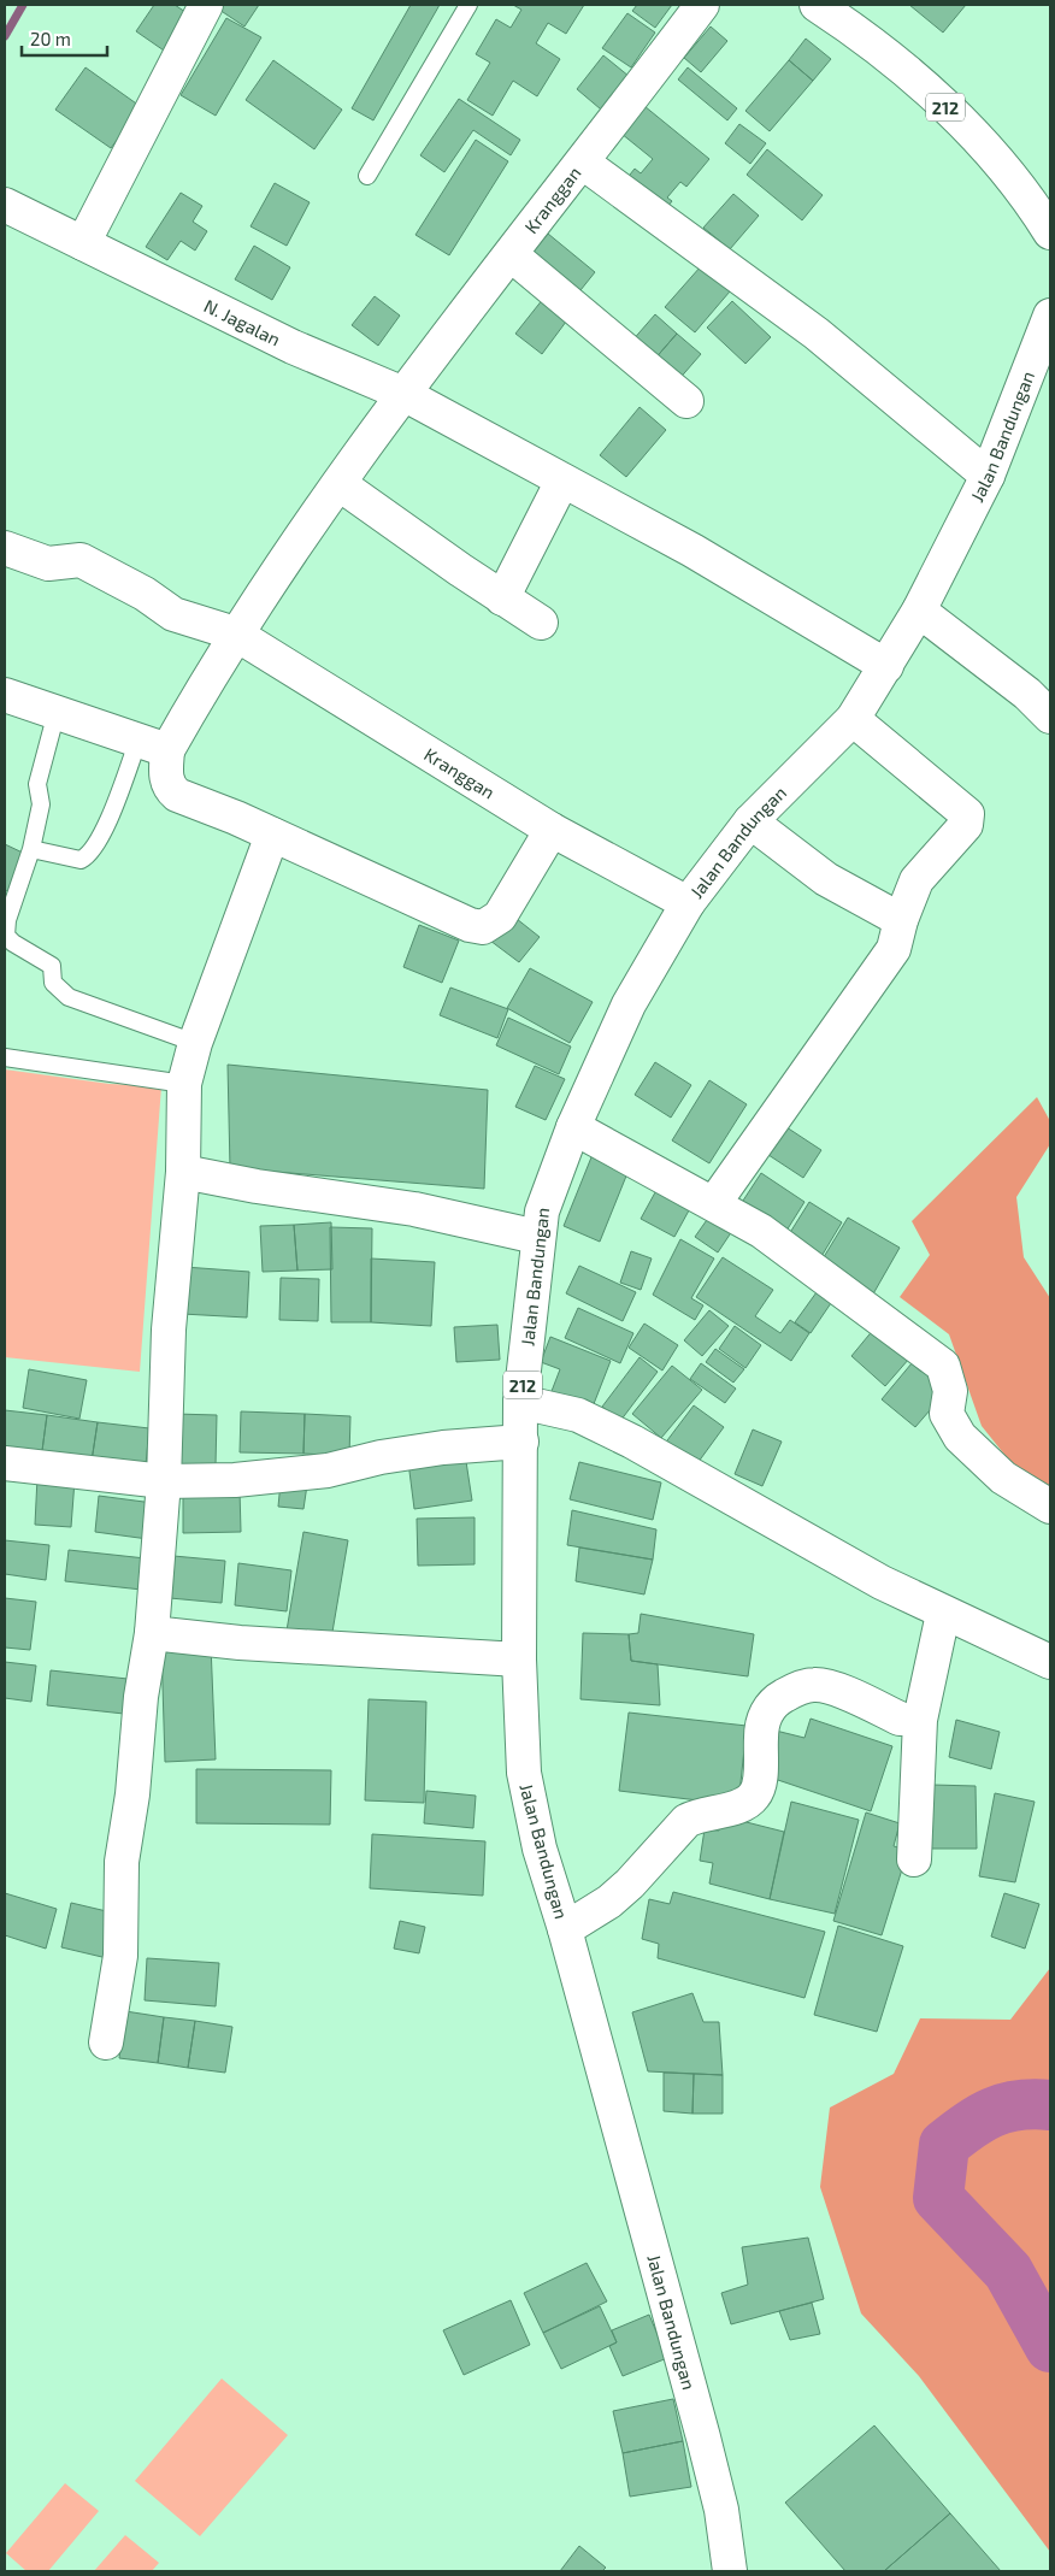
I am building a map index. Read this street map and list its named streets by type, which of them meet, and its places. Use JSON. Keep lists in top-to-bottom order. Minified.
{"streets":{"street":["212","Kranggan","N. Jagalan","Jalan Bandungan"]},"crossings":[["Kranggan","N. Jagalan"],["Kranggan","Jalan Bandungan"]],"scale_bar":"20 m"}
